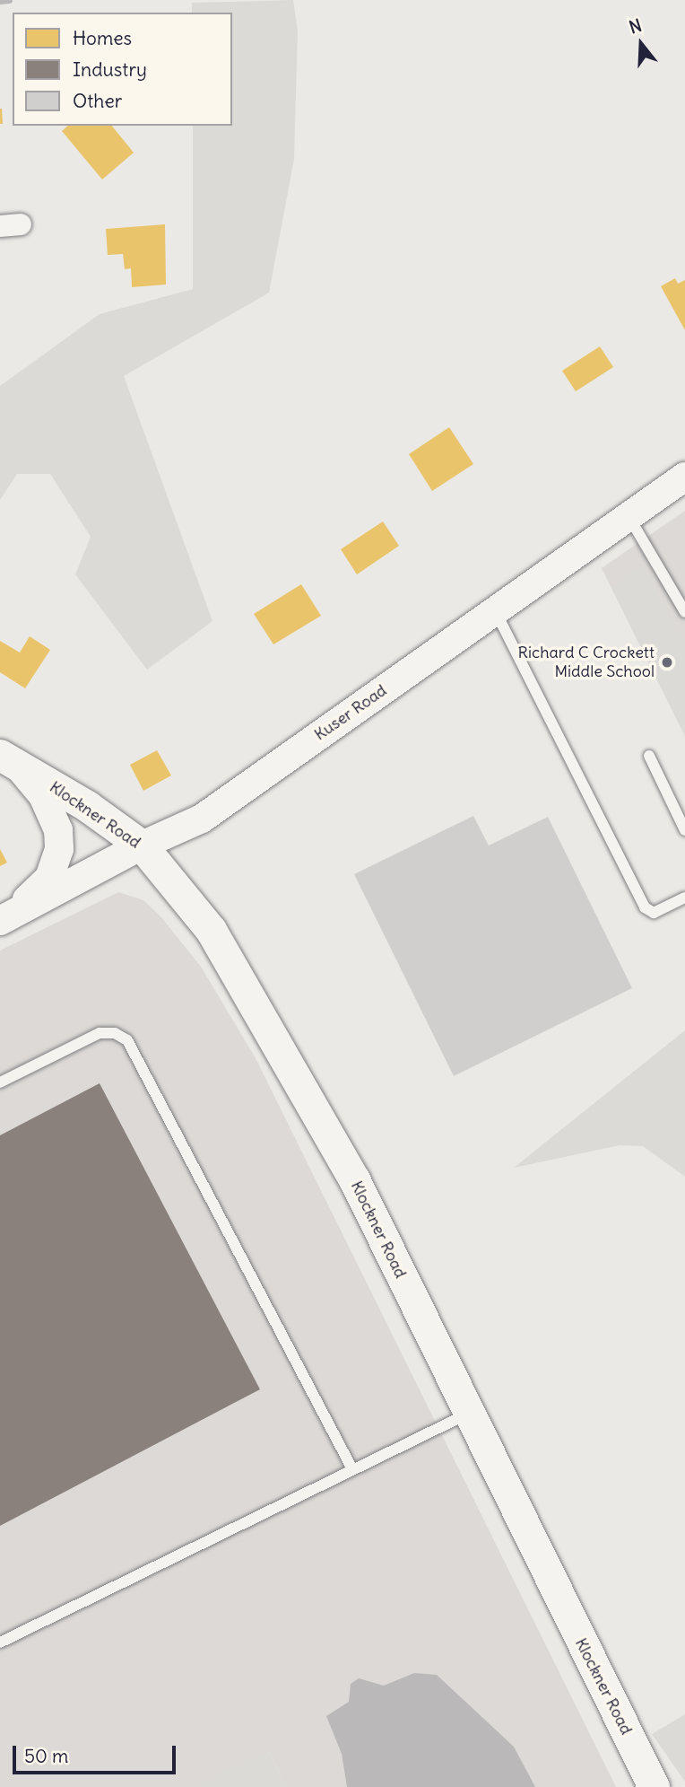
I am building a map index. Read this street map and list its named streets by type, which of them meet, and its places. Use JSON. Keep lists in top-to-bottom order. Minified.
{"streets":{"main road":["Klockner Road"],"street":["Kuser Road"]},"crossings":[["Kuser Road","Klockner Road"]],"places":["Richard C Crockett Middle School"],"legend":["Homes","Industry","Other"],"scale_bar":"50 m","north":"top"}
